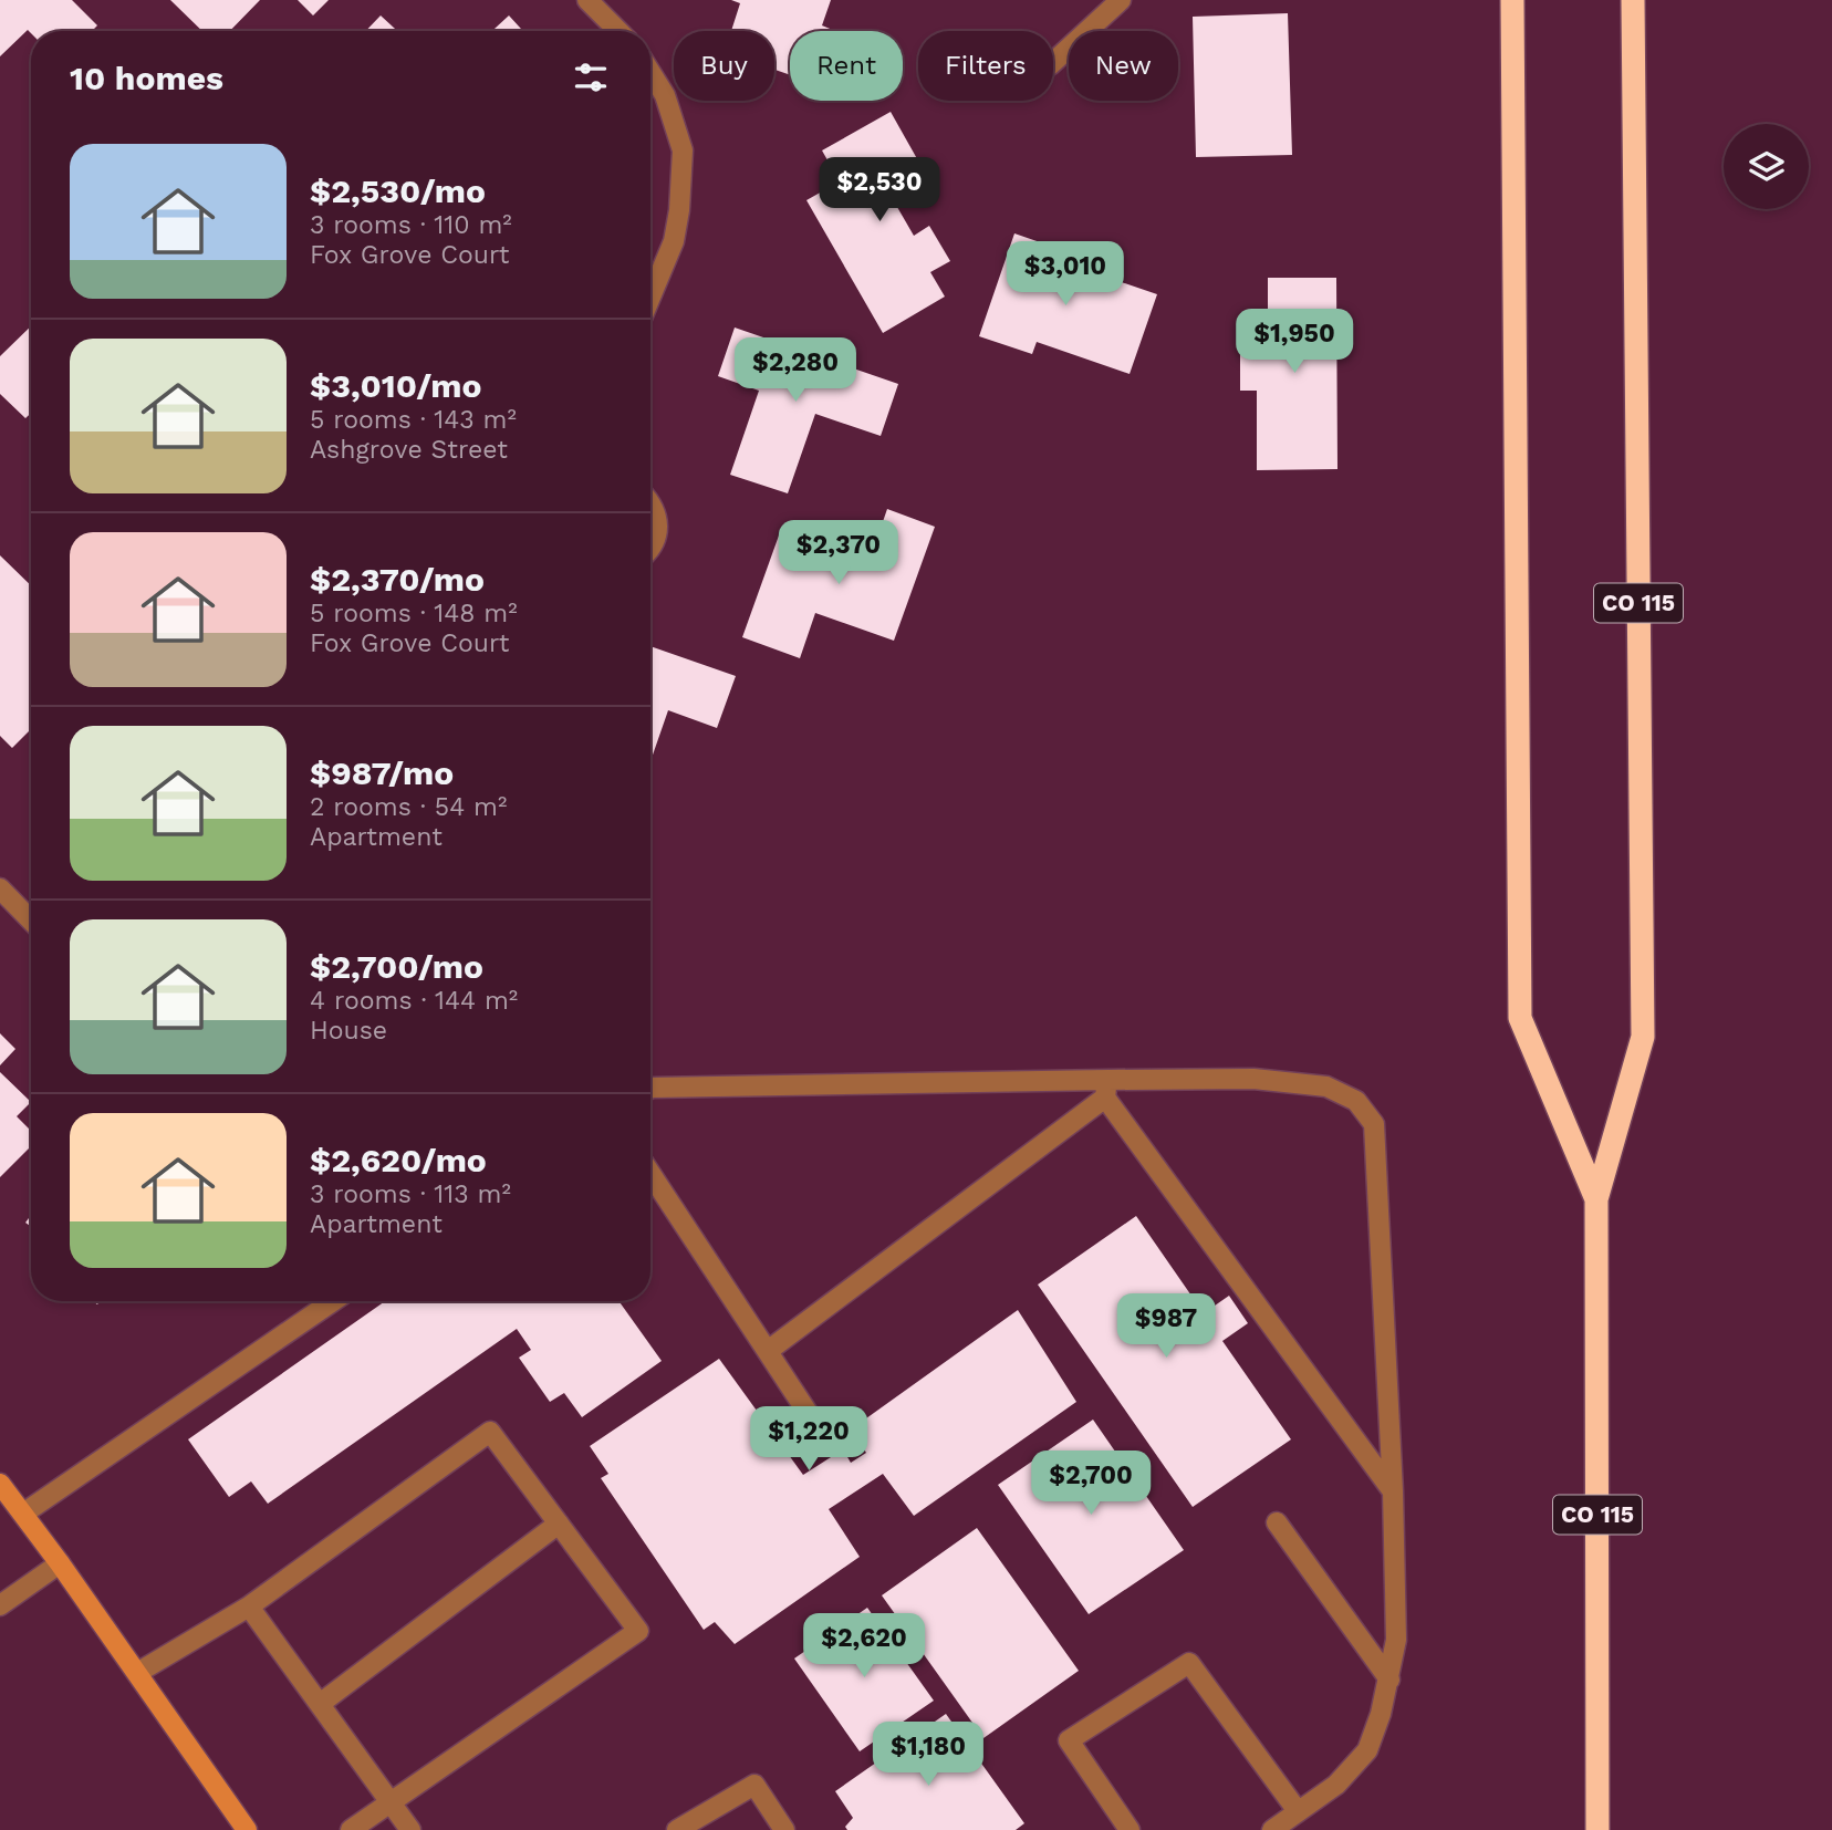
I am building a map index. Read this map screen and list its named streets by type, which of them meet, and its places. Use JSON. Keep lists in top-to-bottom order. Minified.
{"streets":{"highway":["CO 115"]},"page":{"chip":["Buy","Rent","Filters","New"],"heading":"10 homes","list":[{"name":"$2,530/mo","note":"3 rooms · 110 m² · Fox Grove Court"},{"name":"$3,010/mo","note":"5 rooms · 143 m² · Ashgrove Street"},{"name":"$2,370/mo","note":"5 rooms · 148 m² · Fox Grove Court"},{"name":"$987/mo","note":"2 rooms · 54 m² · Apartment"},{"name":"$2,700/mo","note":"4 rooms · 144 m² · House"},{"name":"$2,620/mo","note":"3 rooms · 113 m² · Apartment"}],"price":["$2,530","$3,010","$1,950","$2,280","$2,370","$987","$1,220","$2,700","$2,620","$1,180"]}}
